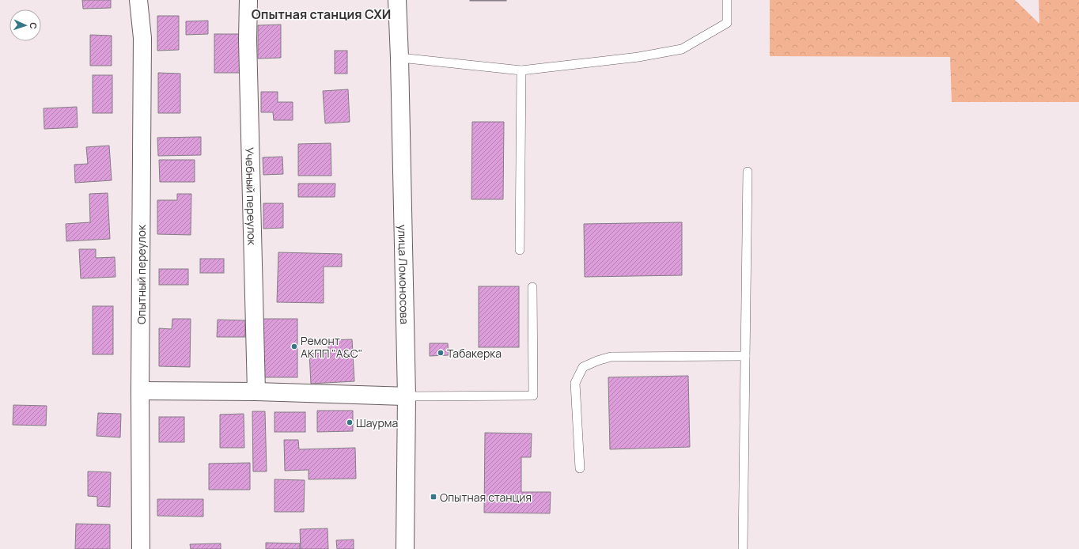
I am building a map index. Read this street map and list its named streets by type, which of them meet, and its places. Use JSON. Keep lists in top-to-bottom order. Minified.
{"streets":{"street":["Учебный переулок","Опытный переулок","улица Ломоносова"]},"districts":["Опытная станция СХИ"],"places":{"other":["Ремонт АКПП \"A&C\"","Табакерка","Шаурма"],"transit":["Опытная станция"]},"north":"right"}
